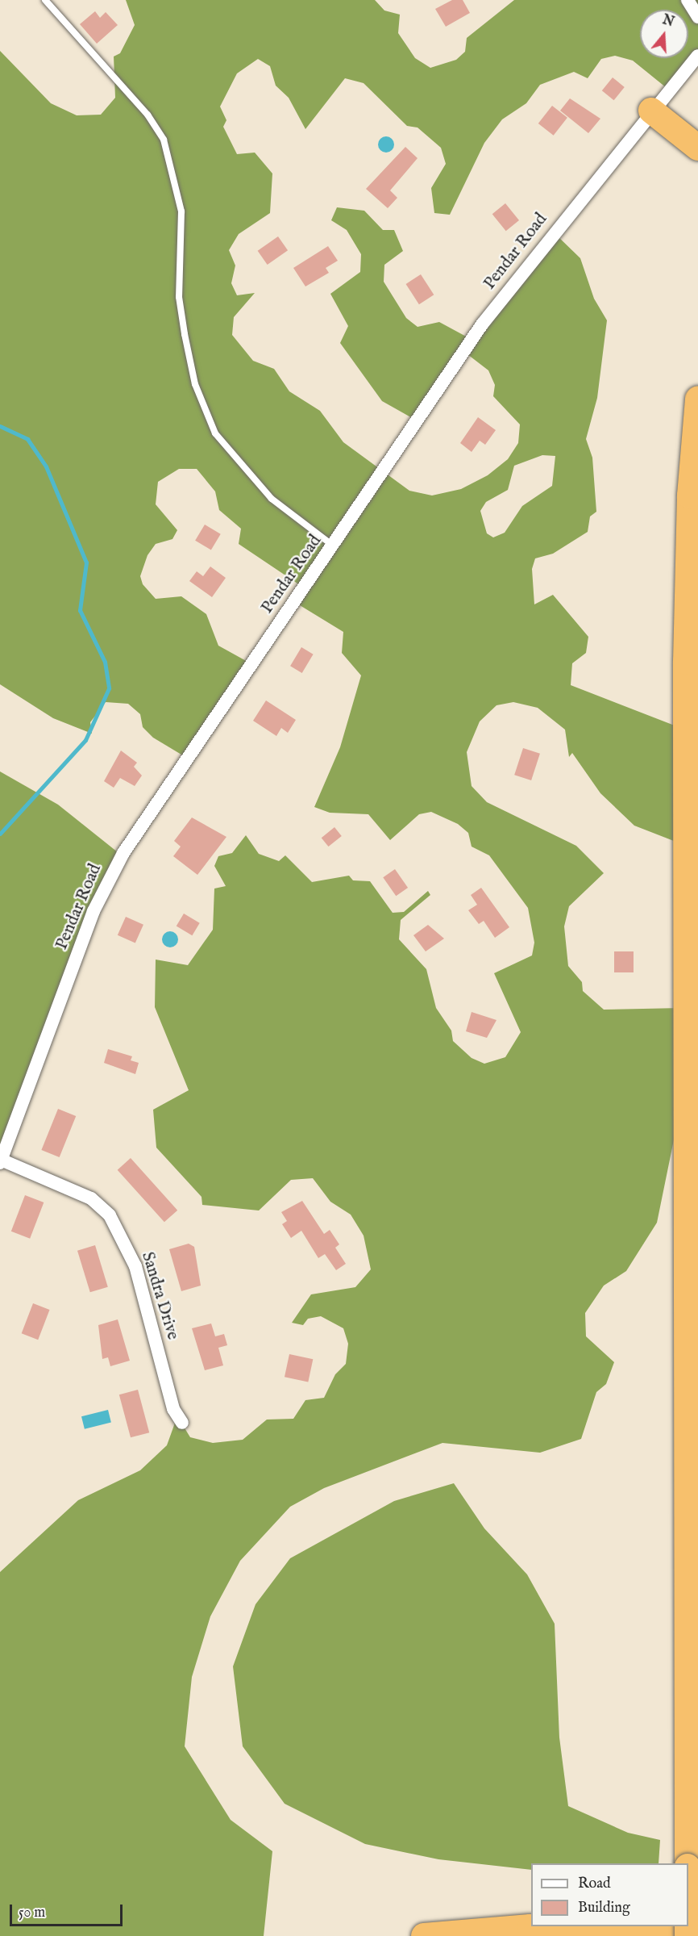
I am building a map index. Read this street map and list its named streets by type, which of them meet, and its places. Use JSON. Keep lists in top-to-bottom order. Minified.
{"streets":{"street":["Pendar Road","Sandra Drive"]},"crossings":[["Pendar Road","Sandra Drive"]],"legend":["Road","Building"],"scale_bar":"50 m","north":"top"}
